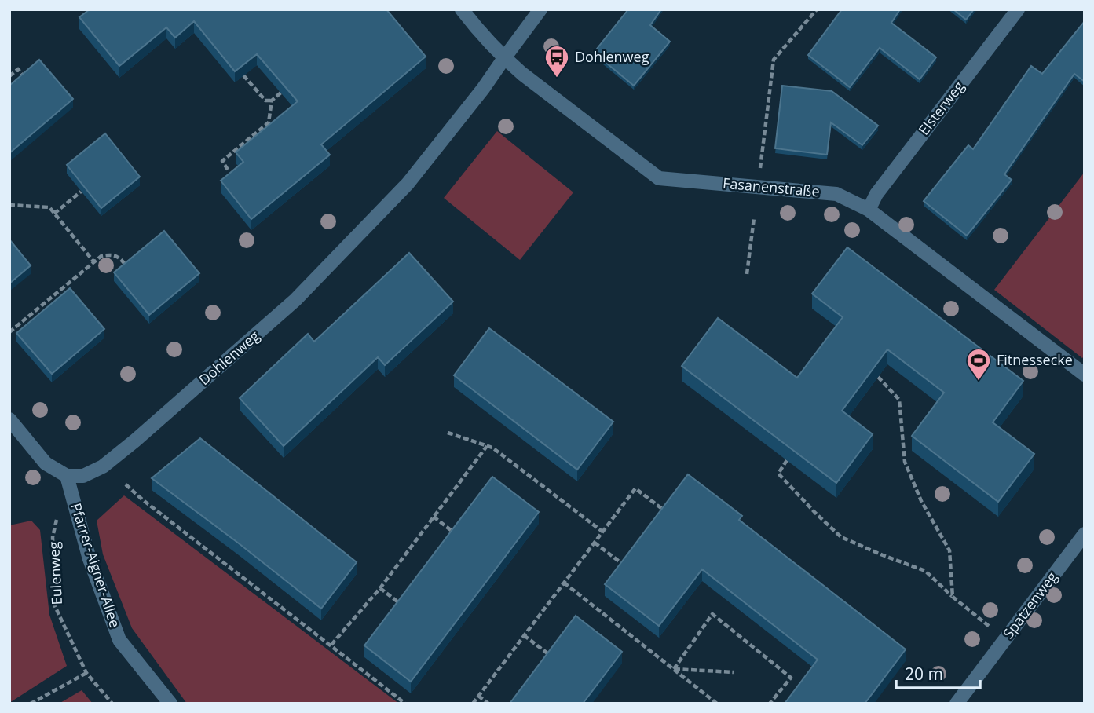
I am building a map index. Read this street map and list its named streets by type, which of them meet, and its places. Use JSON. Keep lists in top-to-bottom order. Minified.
{"streets":{"street":["Elsterweg","Fasanenstraße","Dohlenweg","Pfarrer-Aigner-Allee","Spatzenweg"],"path":["Eulenweg"]},"crossings":[["Elsterweg","Fasanenstraße"],["Fasanenstraße","Dohlenweg"],["Dohlenweg","Pfarrer-Aigner-Allee"]],"places":{"bus stop":["Dohlenweg"],"sports":["Fitnessecke"]},"scale_bar":"20 m"}
